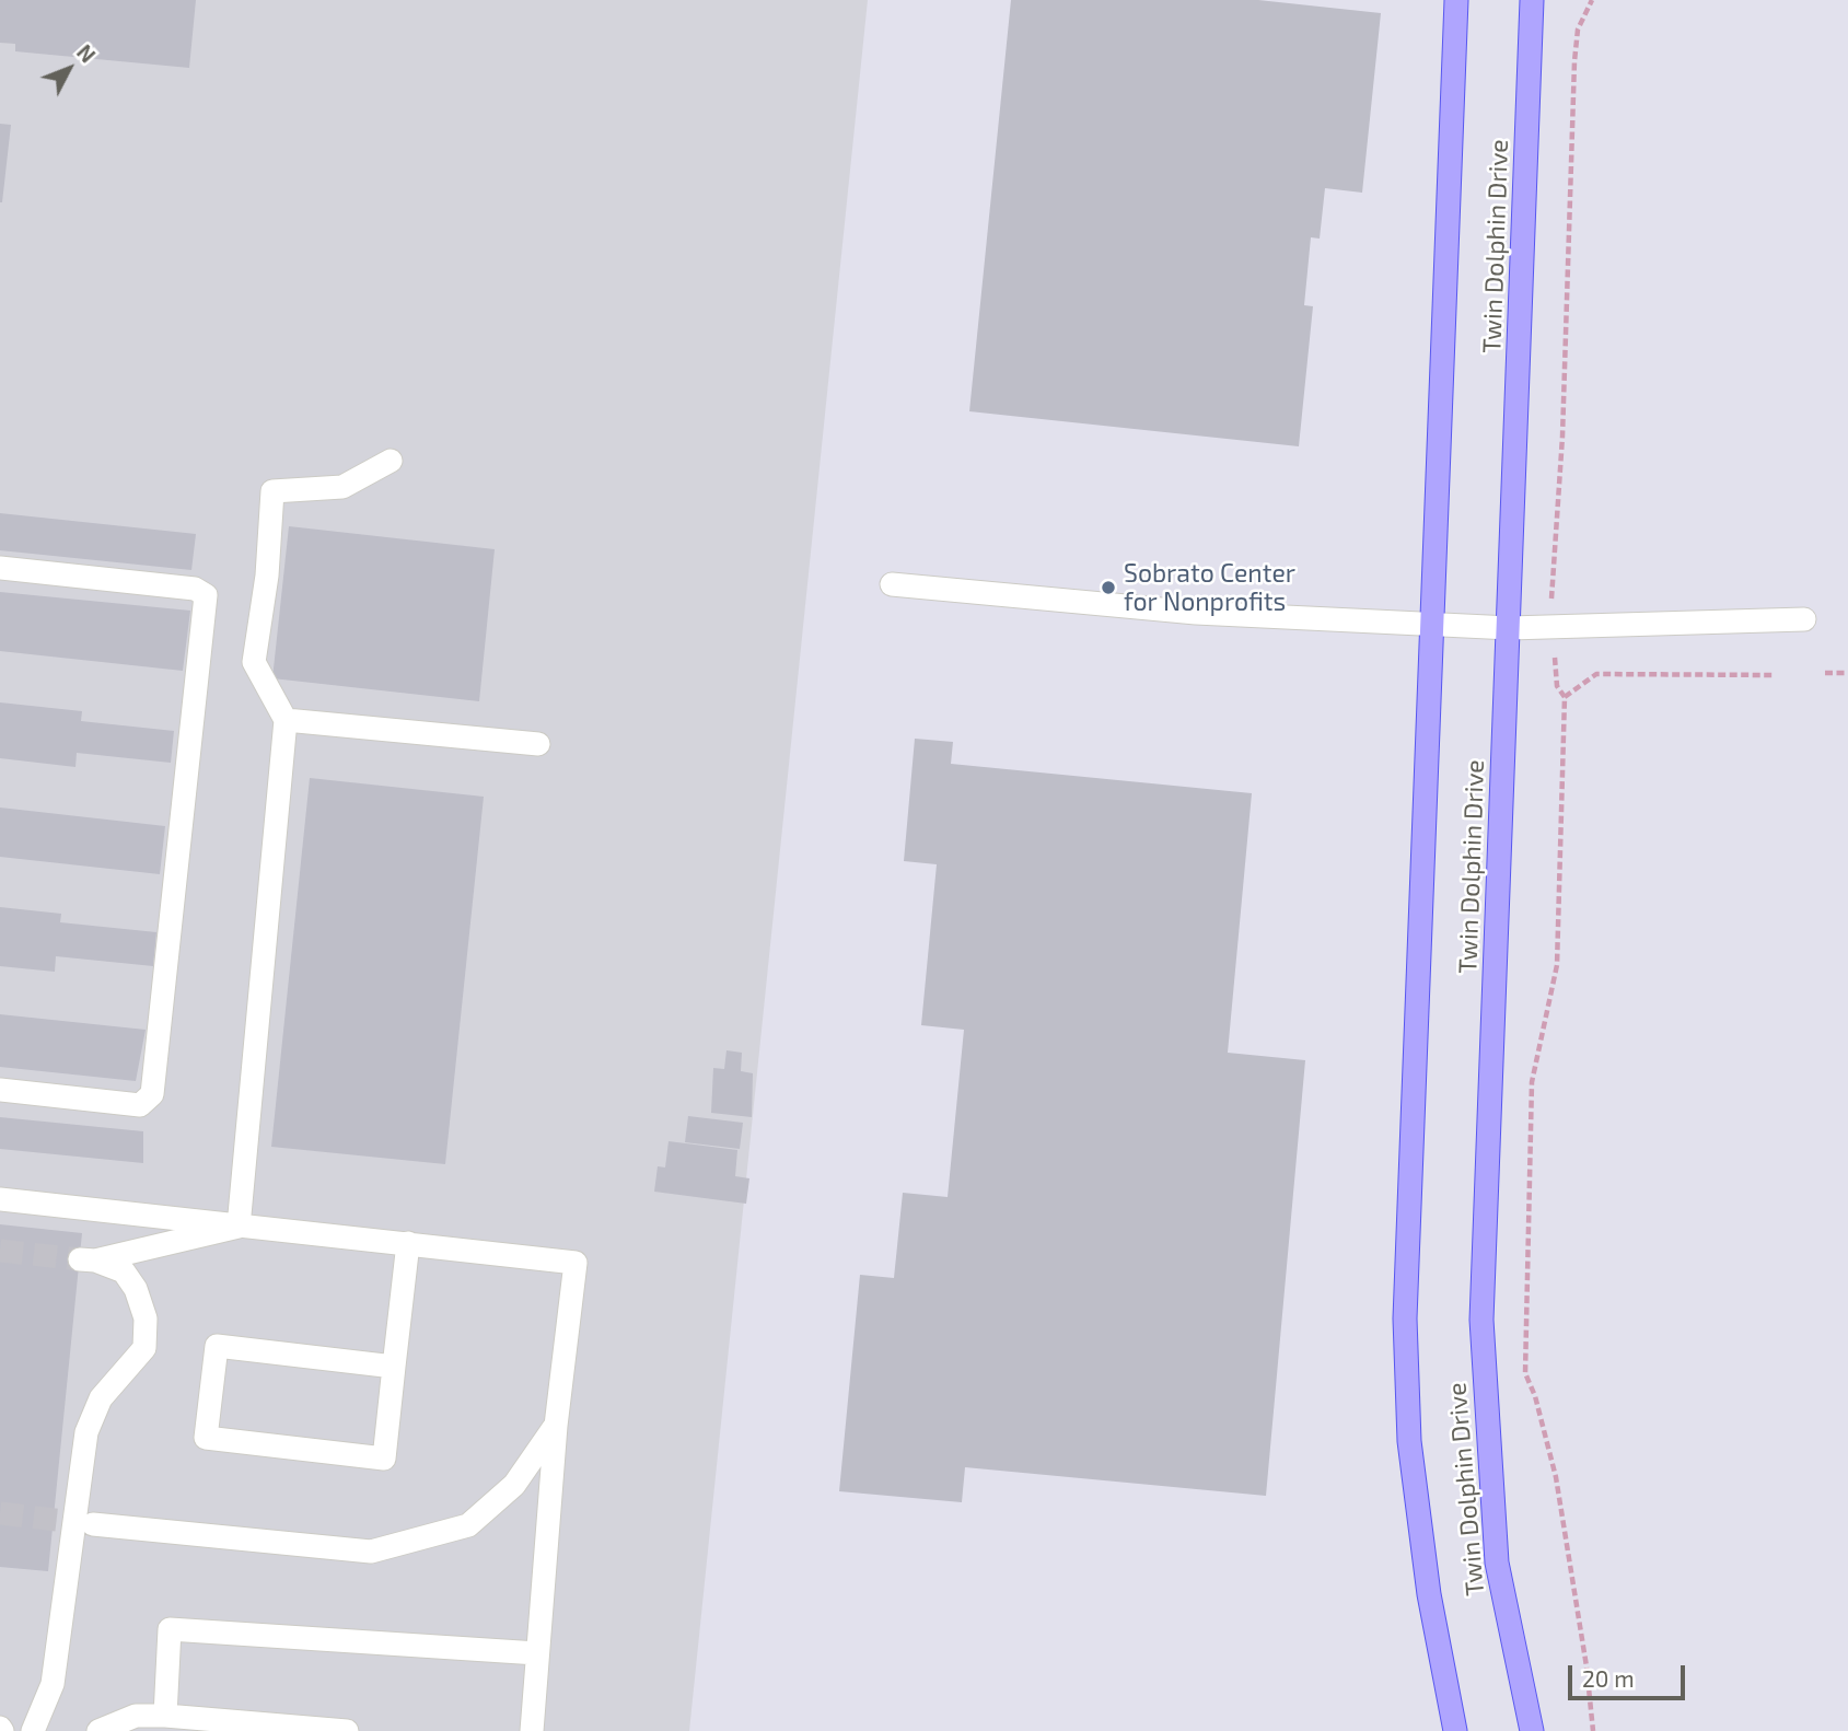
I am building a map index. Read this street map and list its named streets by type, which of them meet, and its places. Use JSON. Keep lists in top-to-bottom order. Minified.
{"streets":{"main road":["Twin Dolphin Drive"]},"places":["Sobrato Center for Nonprofits"],"scale_bar":"20 m","north":"top right"}
